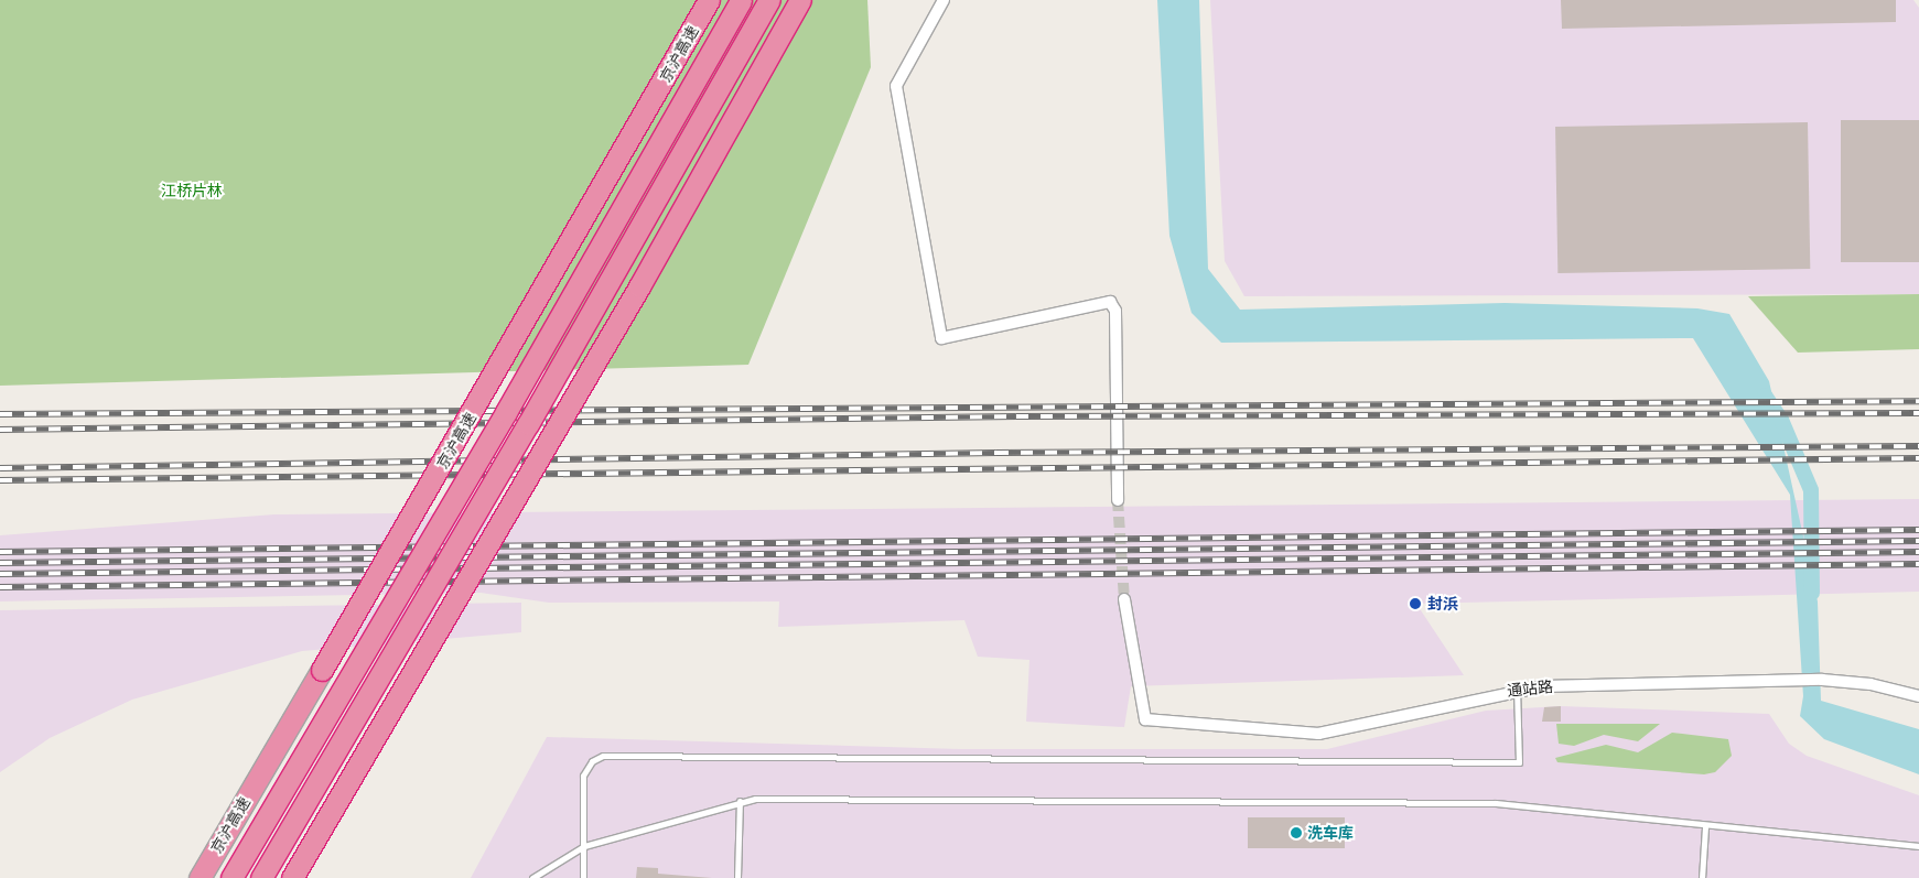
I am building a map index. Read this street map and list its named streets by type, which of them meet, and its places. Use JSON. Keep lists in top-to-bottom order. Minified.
{"streets":{"highway":["京沪高速"],"street":["通站路"]},"parks":["江桥片林"],"places":["封浜","洗车库"]}
